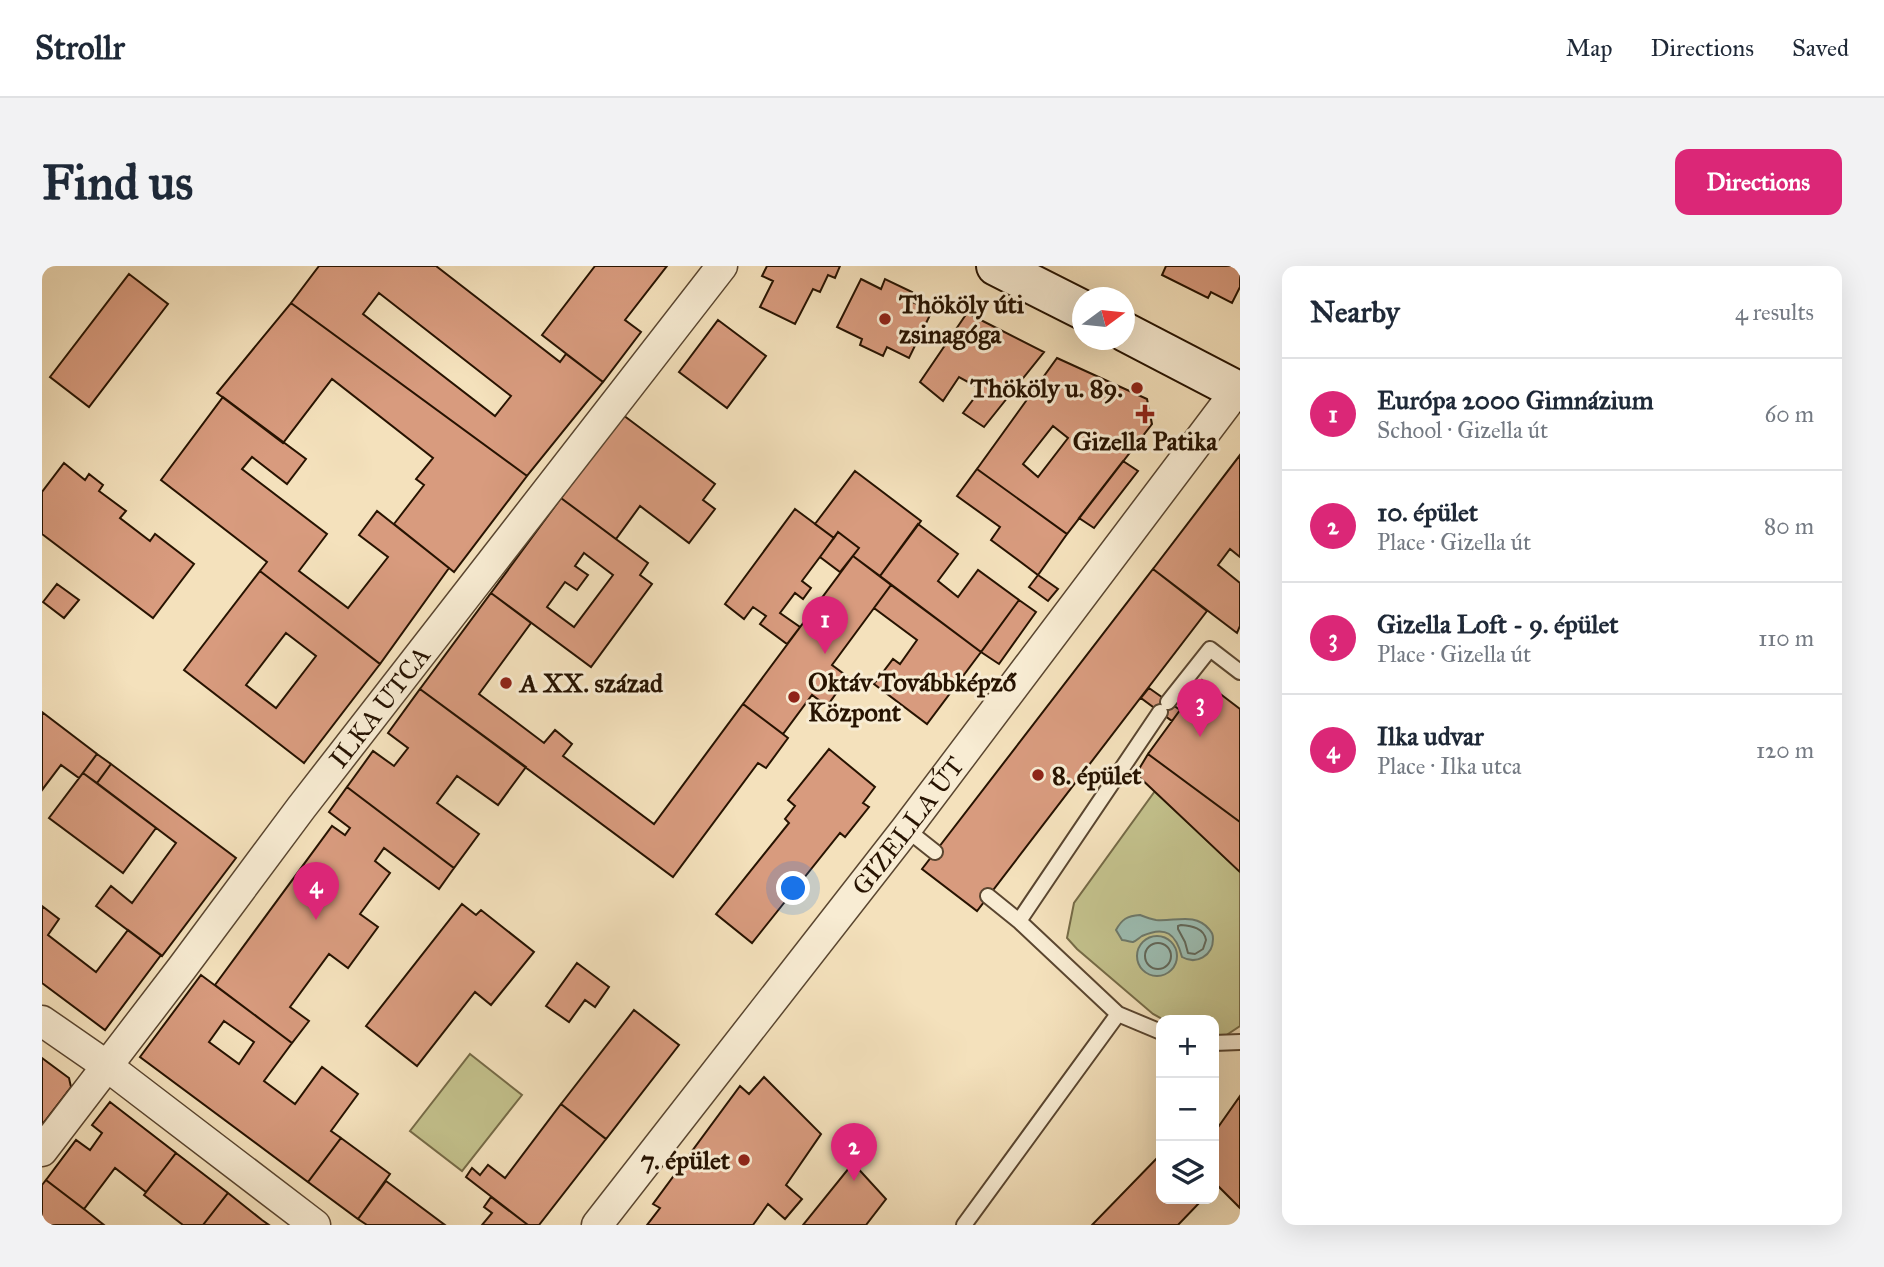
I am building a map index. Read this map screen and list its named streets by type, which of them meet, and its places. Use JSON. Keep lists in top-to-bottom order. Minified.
{"streets":{"street":["ILKA UTCA","GIZELLA ÚT"]},"places":{"other":["Thököly úti zsinagóga","Thököly u. 89.","A XX. század","Oktáv Továbbképző Központ","8. épület","7. épület"],"health":["Gizella Patika"]},"north":"right","page":{"header":"Strollr","nav":["Map","Directions","Saved"],"buttons":"Directions","title":"Find us","heading":["Nearby","4 results"],"list":[{"mark":"1","name":"Európa 2000 Gimnázium","note":"School · Gizella út","value":"60 m"},{"mark":"2","name":"10. épület","note":"Place · Gizella út","value":"80 m"},{"mark":"3","name":"Gizella Loft - 9. épület","note":"Place · Gizella út","value":"110 m"},{"mark":"4","name":"Ilka udvar","note":"Place · Ilka utca","value":"120 m"}],"pins":["1","3","4","2"],"map_buttons":["+","−"]}}
